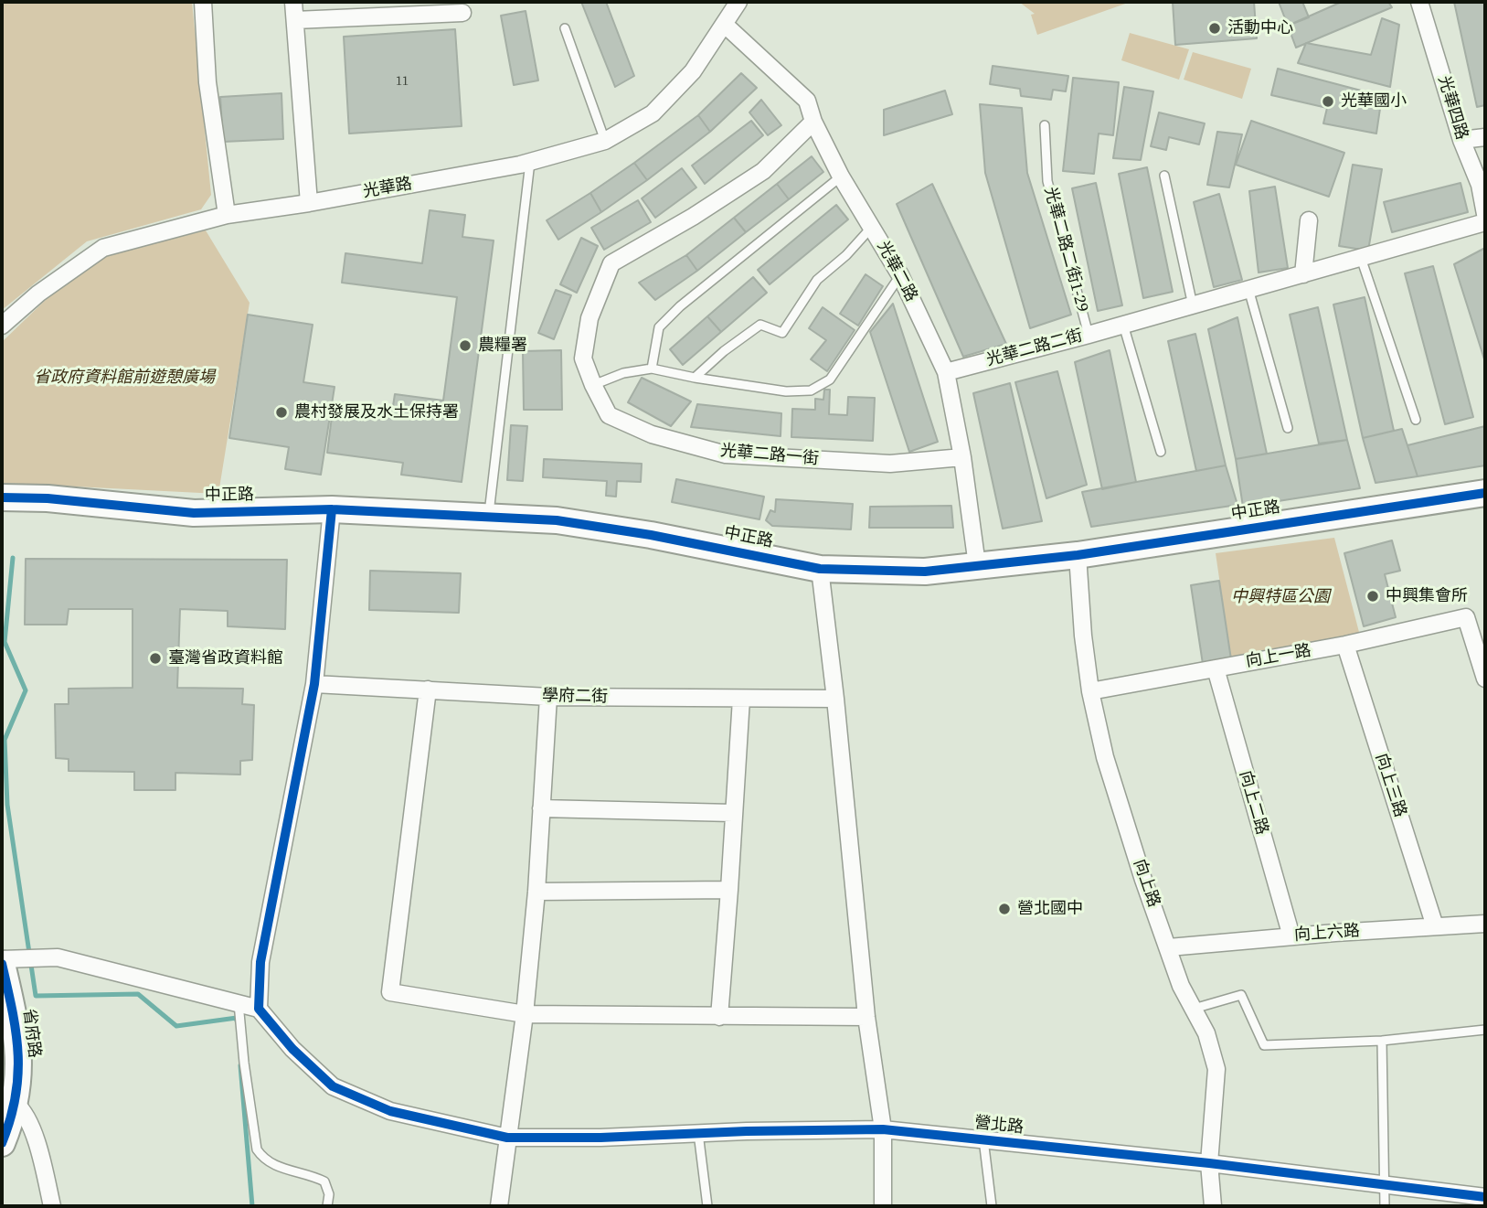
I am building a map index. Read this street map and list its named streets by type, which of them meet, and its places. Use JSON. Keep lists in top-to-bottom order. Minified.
{"streets":{"main road":["中正路","省府路"],"street":["光華四路","光華路","光華二路","光華二路二街","光華二路一街","向上一路","學府二街","向上三路","向上二路","向上路","向上六路","營北路"],"lane":["光華二路二街1-29"]},"crossings":[["光華路","光華二路"],["光華二路二街1-29","光華二路二街"],["光華二路","光華二路二街"],["光華二路","光華二路一街"],["光華二路","中正路"],["中正路","向上路"],["向上一路","向上三路"],["向上一路","向上二路"],["向上一路","向上路"],["向上三路","向上六路"],["向上二路","向上六路"],["向上路","向上六路"],["向上路","營北路"]],"parks":["省政府資料館前遊憩廣場","中興特區公園"],"places":["活動中心","光華國小","農糧署","農村發展及水土保持署","中興集會所","臺灣省政資料館","營北國中"],"house_numbers":["11"]}
